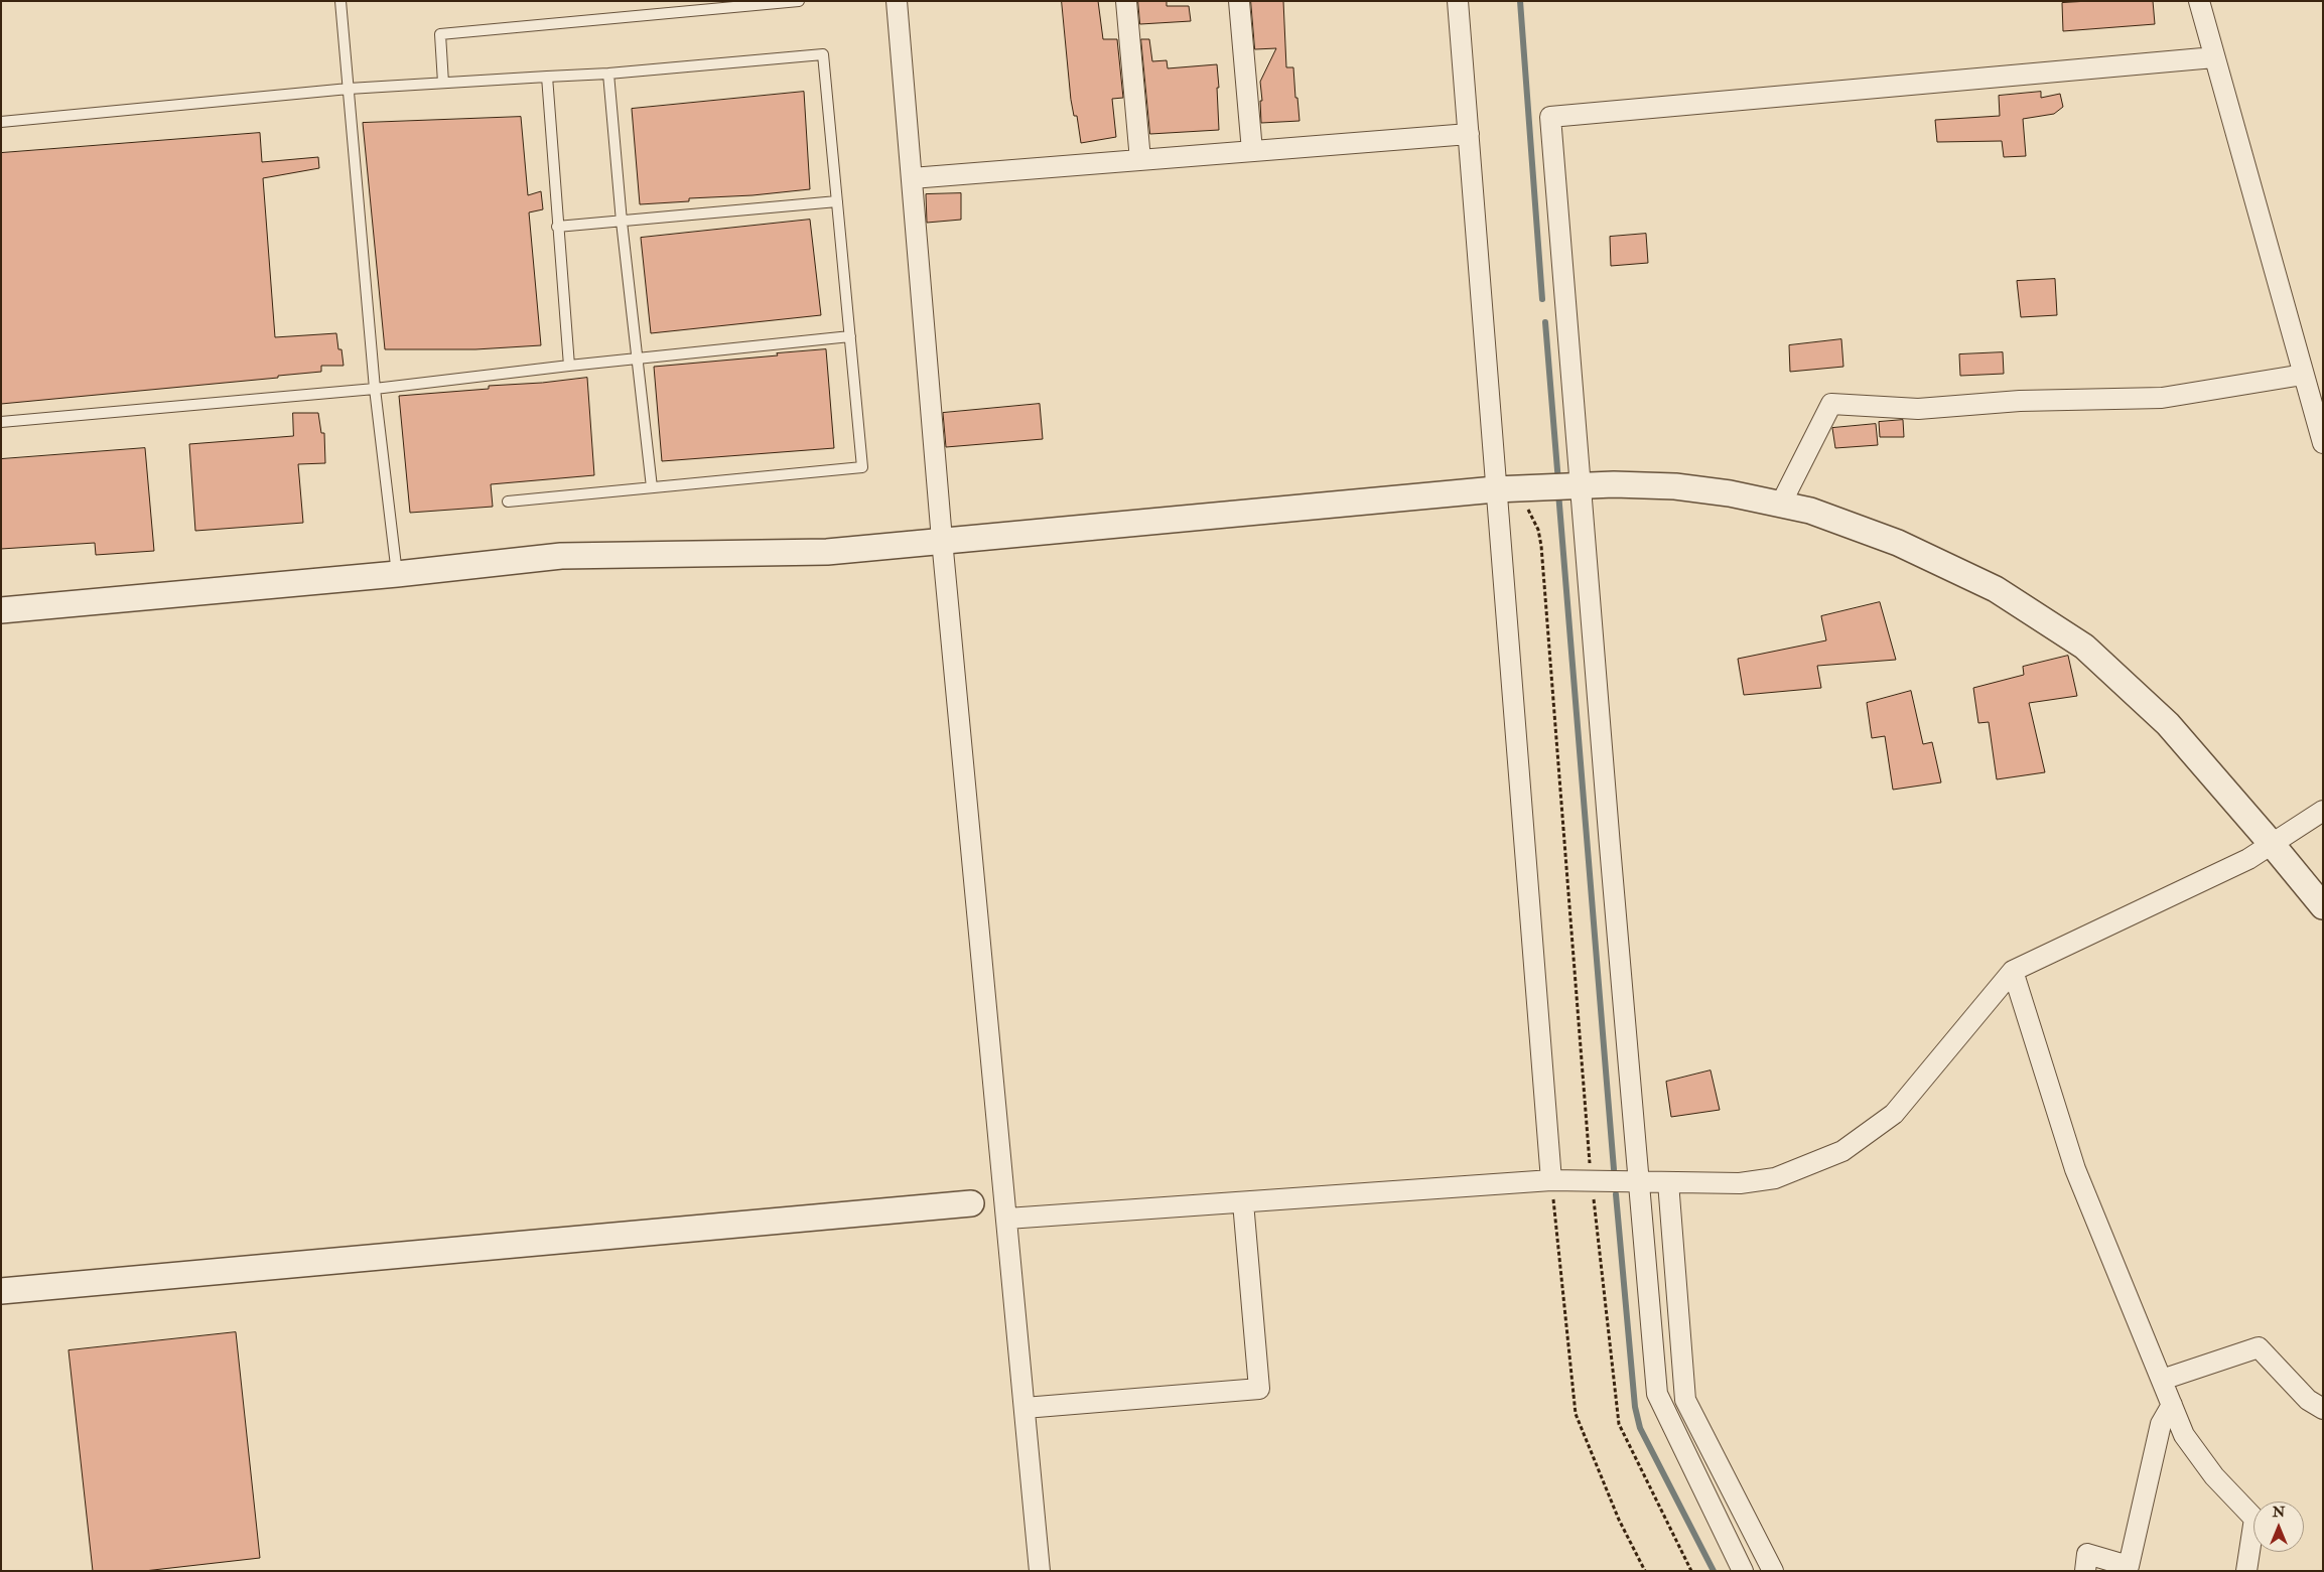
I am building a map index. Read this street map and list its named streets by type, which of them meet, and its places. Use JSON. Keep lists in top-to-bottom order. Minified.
{"north":"top"}
